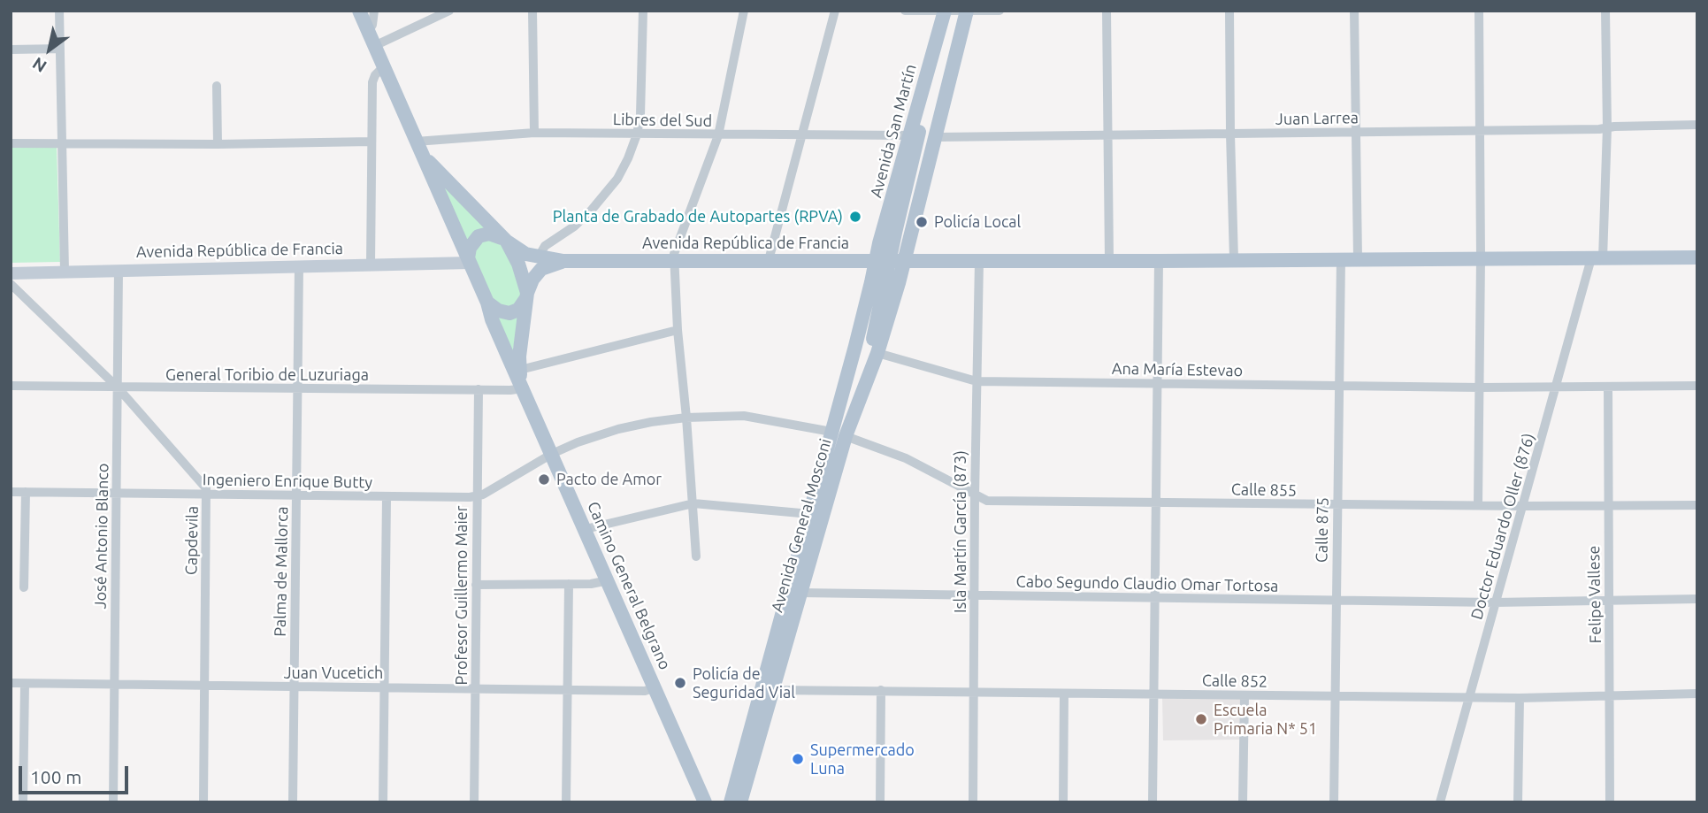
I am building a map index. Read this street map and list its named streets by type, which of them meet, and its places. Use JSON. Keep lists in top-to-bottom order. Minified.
{"streets":{"main road":["Avenida San Martín","Avenida República de Francia","Avenida General Mosconi","Camino General Belgrano"],"street":["Juan Larrea","Libres del Sud","Ana María Estevao","General Toribio de Luzuriaga","Ingeniero Enrique Butty","Calle 855","Doctor Eduardo Oller (876)","Calle 875","Isla Martín García (873)","José Antonio Blanco","Capdevila","Palma de Mallorca","Cabo Segundo Claudio Omar Tortosa","Felipe Vallese","Profesor Guillermo Maier","Juan Vucetich","Calle 852"]},"crossings":[["Juan Larrea","Doctor Eduardo Oller (876)"],["Libres del Sud","Avenida San Martín"],["Libres del Sud","Camino General Belgrano"],["Avenida San Martín","Avenida República de Francia"],["Avenida San Martín","Avenida General Mosconi"],["Avenida República de Francia","Avenida General Mosconi"],["Avenida República de Francia","Doctor Eduardo Oller (876)"],["Avenida República de Francia","Calle 875"],["Avenida República de Francia","Isla Martín García (873)"],["Avenida República de Francia","José Antonio Blanco"],["Avenida República de Francia","Palma de Mallorca"],["Avenida República de Francia","Camino General Belgrano"],["Ana María Estevao","Avenida General Mosconi"],["Ana María Estevao","Doctor Eduardo Oller (876)"],["Ana María Estevao","Calle 875"],["Ana María Estevao","Isla Martín García (873)"],["Ana María Estevao","Felipe Vallese"],["General Toribio de Luzuriaga","José Antonio Blanco"],["General Toribio de Luzuriaga","Capdevila"],["General Toribio de Luzuriaga","Palma de Mallorca"],["General Toribio de Luzuriaga","Camino General Belgrano"],["General Toribio de Luzuriaga","Profesor Guillermo Maier"],["Ingeniero Enrique Butty","Calle 855"],["Ingeniero Enrique Butty","José Antonio Blanco"],["Ingeniero Enrique Butty","Capdevila"],["Ingeniero Enrique Butty","Palma de Mallorca"],["Ingeniero Enrique Butty","Camino General Belgrano"],["Ingeniero Enrique Butty","Profesor Guillermo Maier"],["Calle 855","Avenida General Mosconi"],["Calle 855","Doctor Eduardo Oller (876)"],["Calle 855","Calle 875"],["Calle 855","Isla Martín García (873)"],["Calle 855","Felipe Vallese"],["Avenida General Mosconi","Cabo Segundo Claudio Omar Tortosa"],["Avenida General Mosconi","Calle 852"],["Doctor Eduardo Oller (876)","Cabo Segundo Claudio Omar Tortosa"],["Doctor Eduardo Oller (876)","Calle 852"],["Calle 875","Cabo Segundo Claudio Omar Tortosa"],["Calle 875","Calle 852"],["Isla Martín García (873)","Cabo Segundo Claudio Omar Tortosa"],["Isla Martín García (873)","Calle 852"],["José Antonio Blanco","Capdevila"],["José Antonio Blanco","Juan Vucetich"],["Capdevila","Juan Vucetich"],["Palma de Mallorca","Juan Vucetich"],["Cabo Segundo Claudio Omar Tortosa","Felipe Vallese"],["Camino General Belgrano","Juan Vucetich"],["Felipe Vallese","Calle 852"],["Profesor Guillermo Maier","Juan Vucetich"]],"places":["Planta de Grabado de Autopartes (RPVA)","Policía Local","Pacto de Amor","Policía de Seguridad Vial","Escuela Primaria N* 51","Supermercado Luna"],"scale_bar":"100 m","north":"bottom left"}
